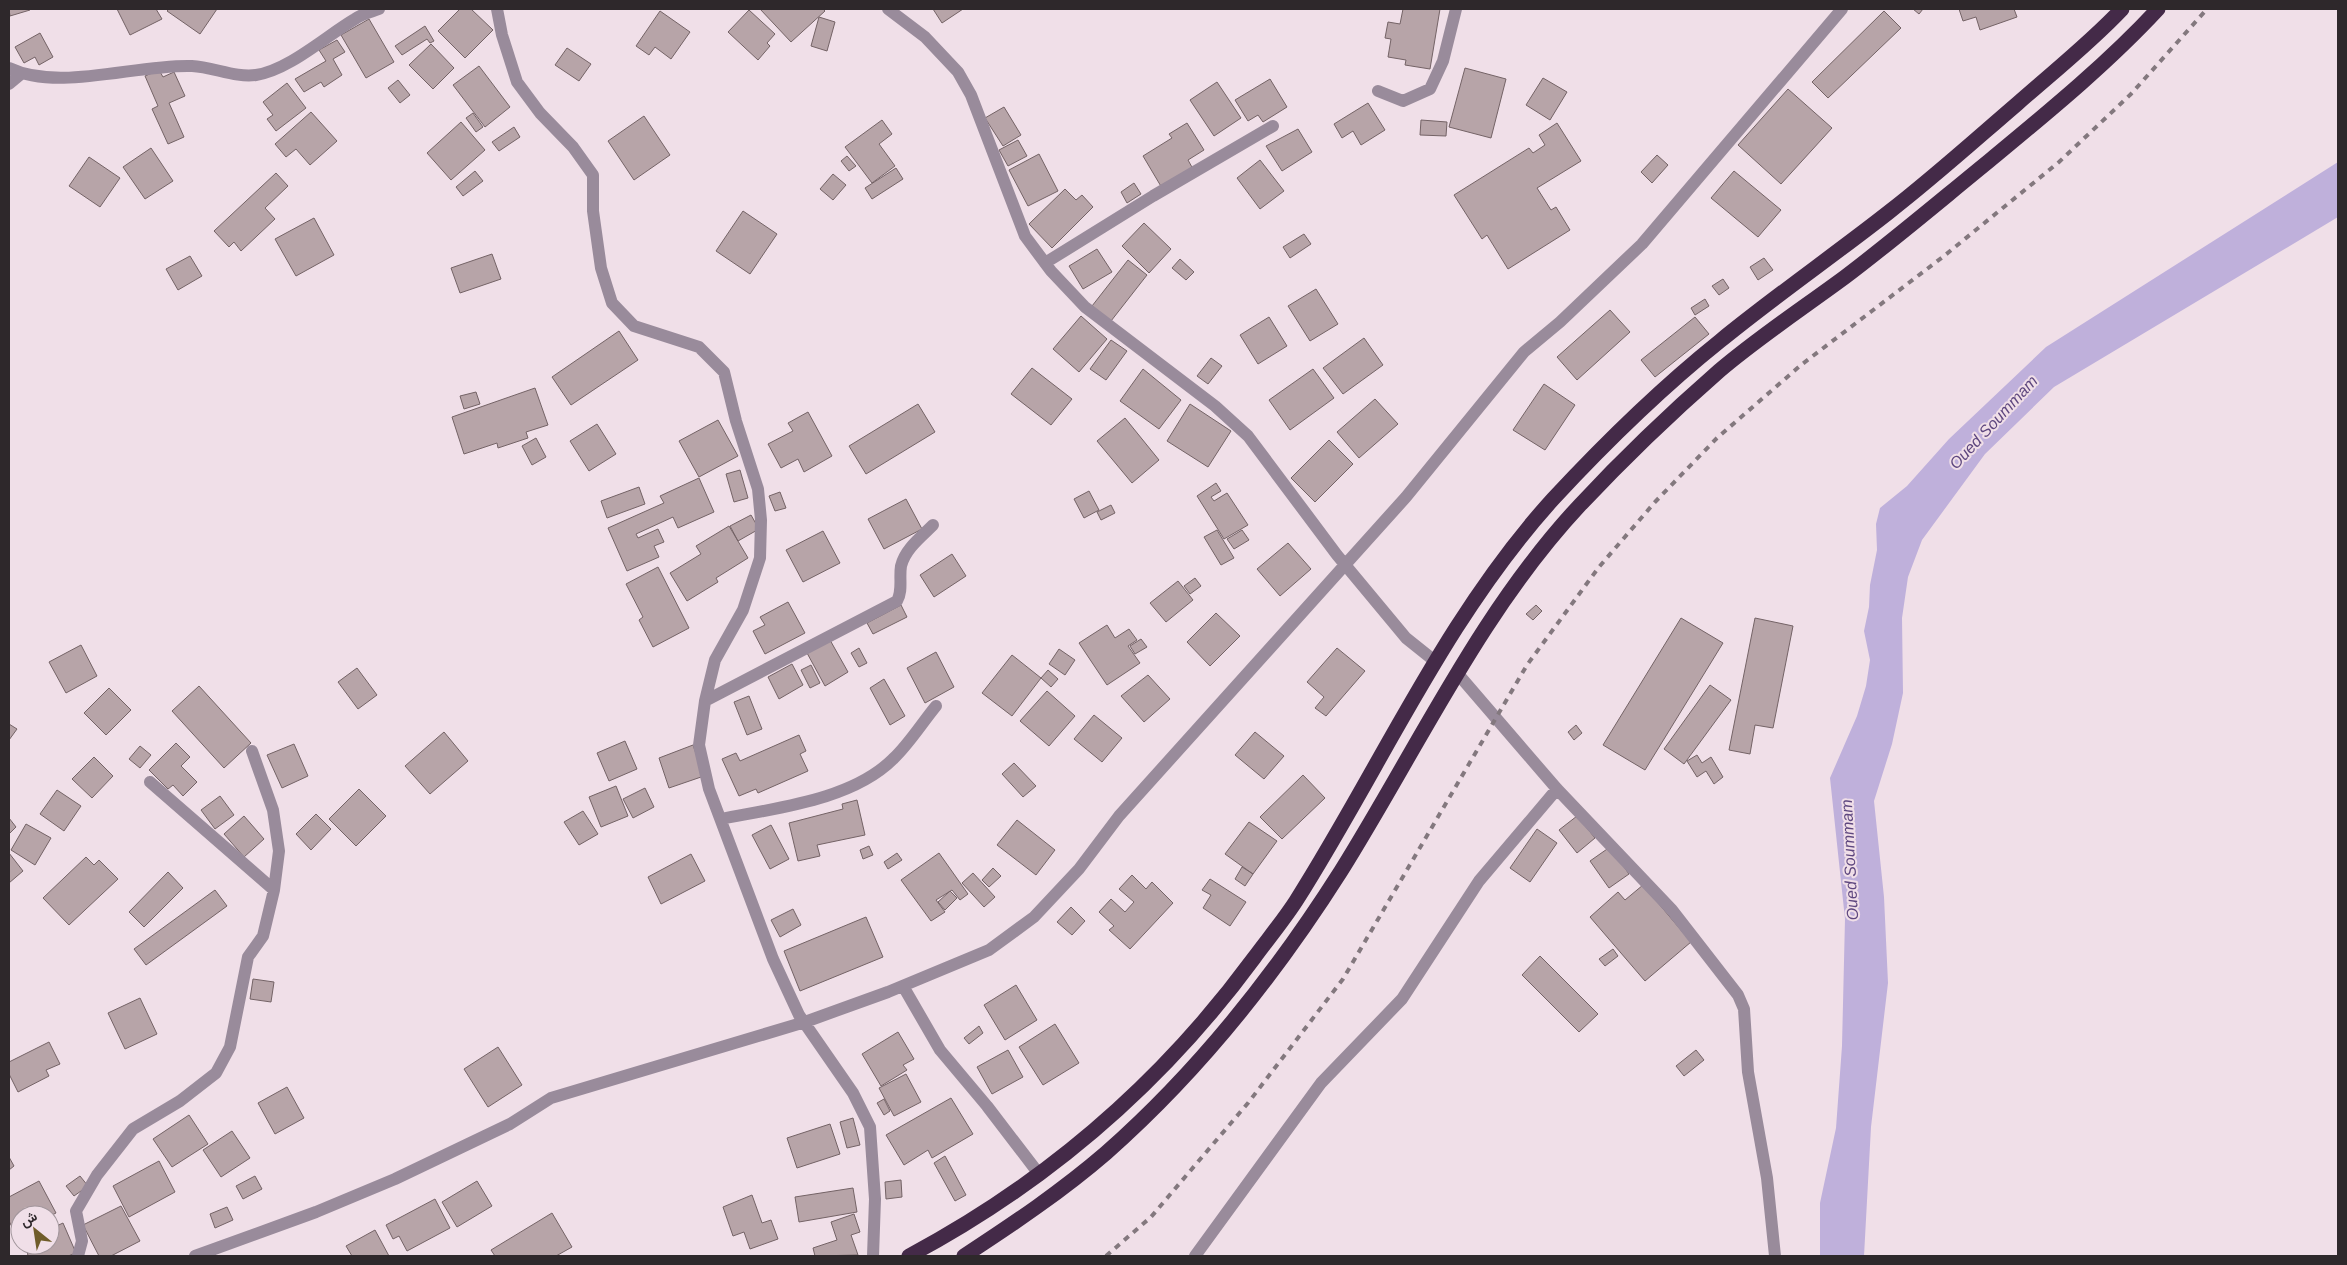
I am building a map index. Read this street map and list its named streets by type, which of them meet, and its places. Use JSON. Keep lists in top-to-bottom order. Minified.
{"water":["Oued Soummam"],"north":"top left"}
